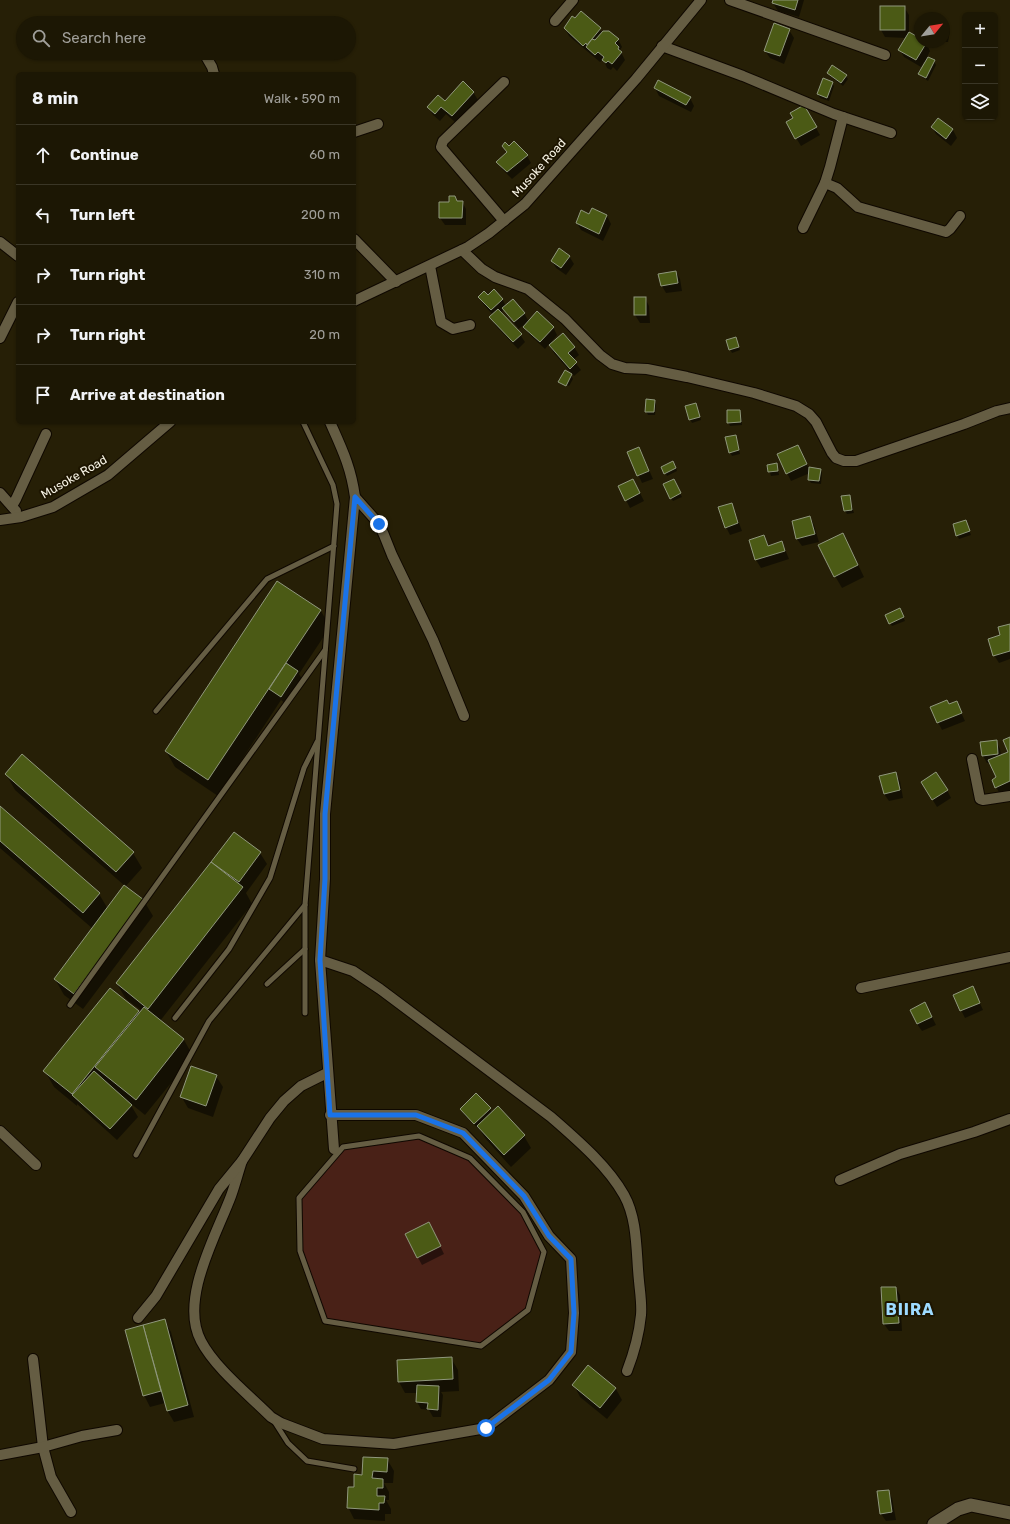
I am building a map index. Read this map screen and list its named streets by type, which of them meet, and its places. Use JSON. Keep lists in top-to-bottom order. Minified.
{"streets":{"street":["Musoke Road"]},"districts":["BIIRA"],"north":"top right","page":{"map_buttons":["+","−"],"search":"Search here","heading":["8 min","Walk · 590 m"],"list":[["Continue","60 m"],["Turn left","200 m"],["Turn right","310 m"],["Turn right","20 m"],"Arrive at destination"]}}
